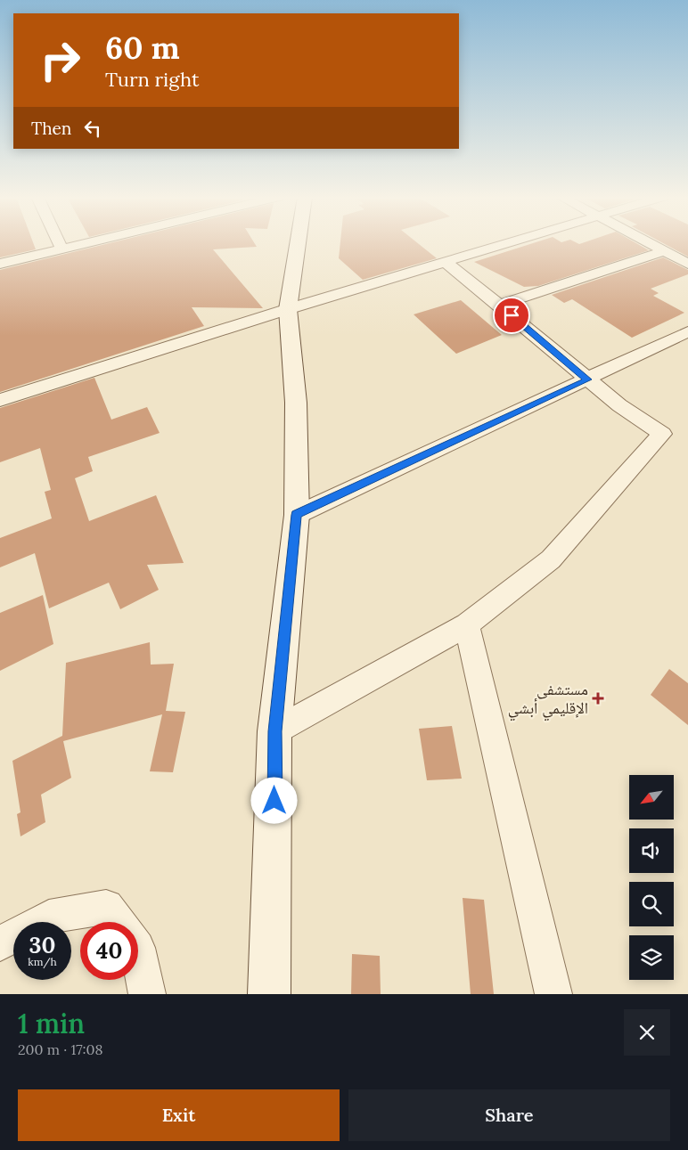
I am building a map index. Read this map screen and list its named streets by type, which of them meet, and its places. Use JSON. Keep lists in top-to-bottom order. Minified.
{"places":{"health":["مستشفى الإقليمي أبشي"]},"north":"bottom left","page":{"turn":["60 m","Turn right"],"then":"Then","speed":"30 km/h","limit":"40","heading":["1 min","200 m · 17:08"],"buttons":["Exit","Share"]}}
